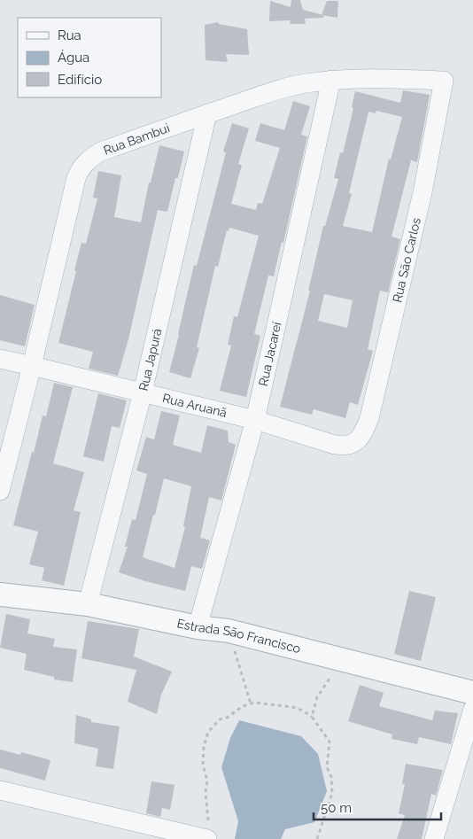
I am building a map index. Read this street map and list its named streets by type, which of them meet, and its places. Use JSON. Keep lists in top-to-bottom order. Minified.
{"streets":{"street":["Rua Bambui","Rua São Carlos","Rua Jacareí","Rua Japurá","Rua Aruanã","Estrada São Francisco"]},"crossings":[["Rua Bambui","Rua São Carlos"],["Rua Bambui","Rua Jacareí"],["Rua Bambui","Rua Japurá"],["Rua Bambui","Rua Aruanã"],["Rua São Carlos","Rua Aruanã"],["Rua Jacareí","Rua Aruanã"],["Rua Jacareí","Estrada São Francisco"],["Rua Japurá","Rua Aruanã"],["Rua Japurá","Estrada São Francisco"]],"legend":["Rua","Água","Edifício"],"scale_bar":"50 m"}
